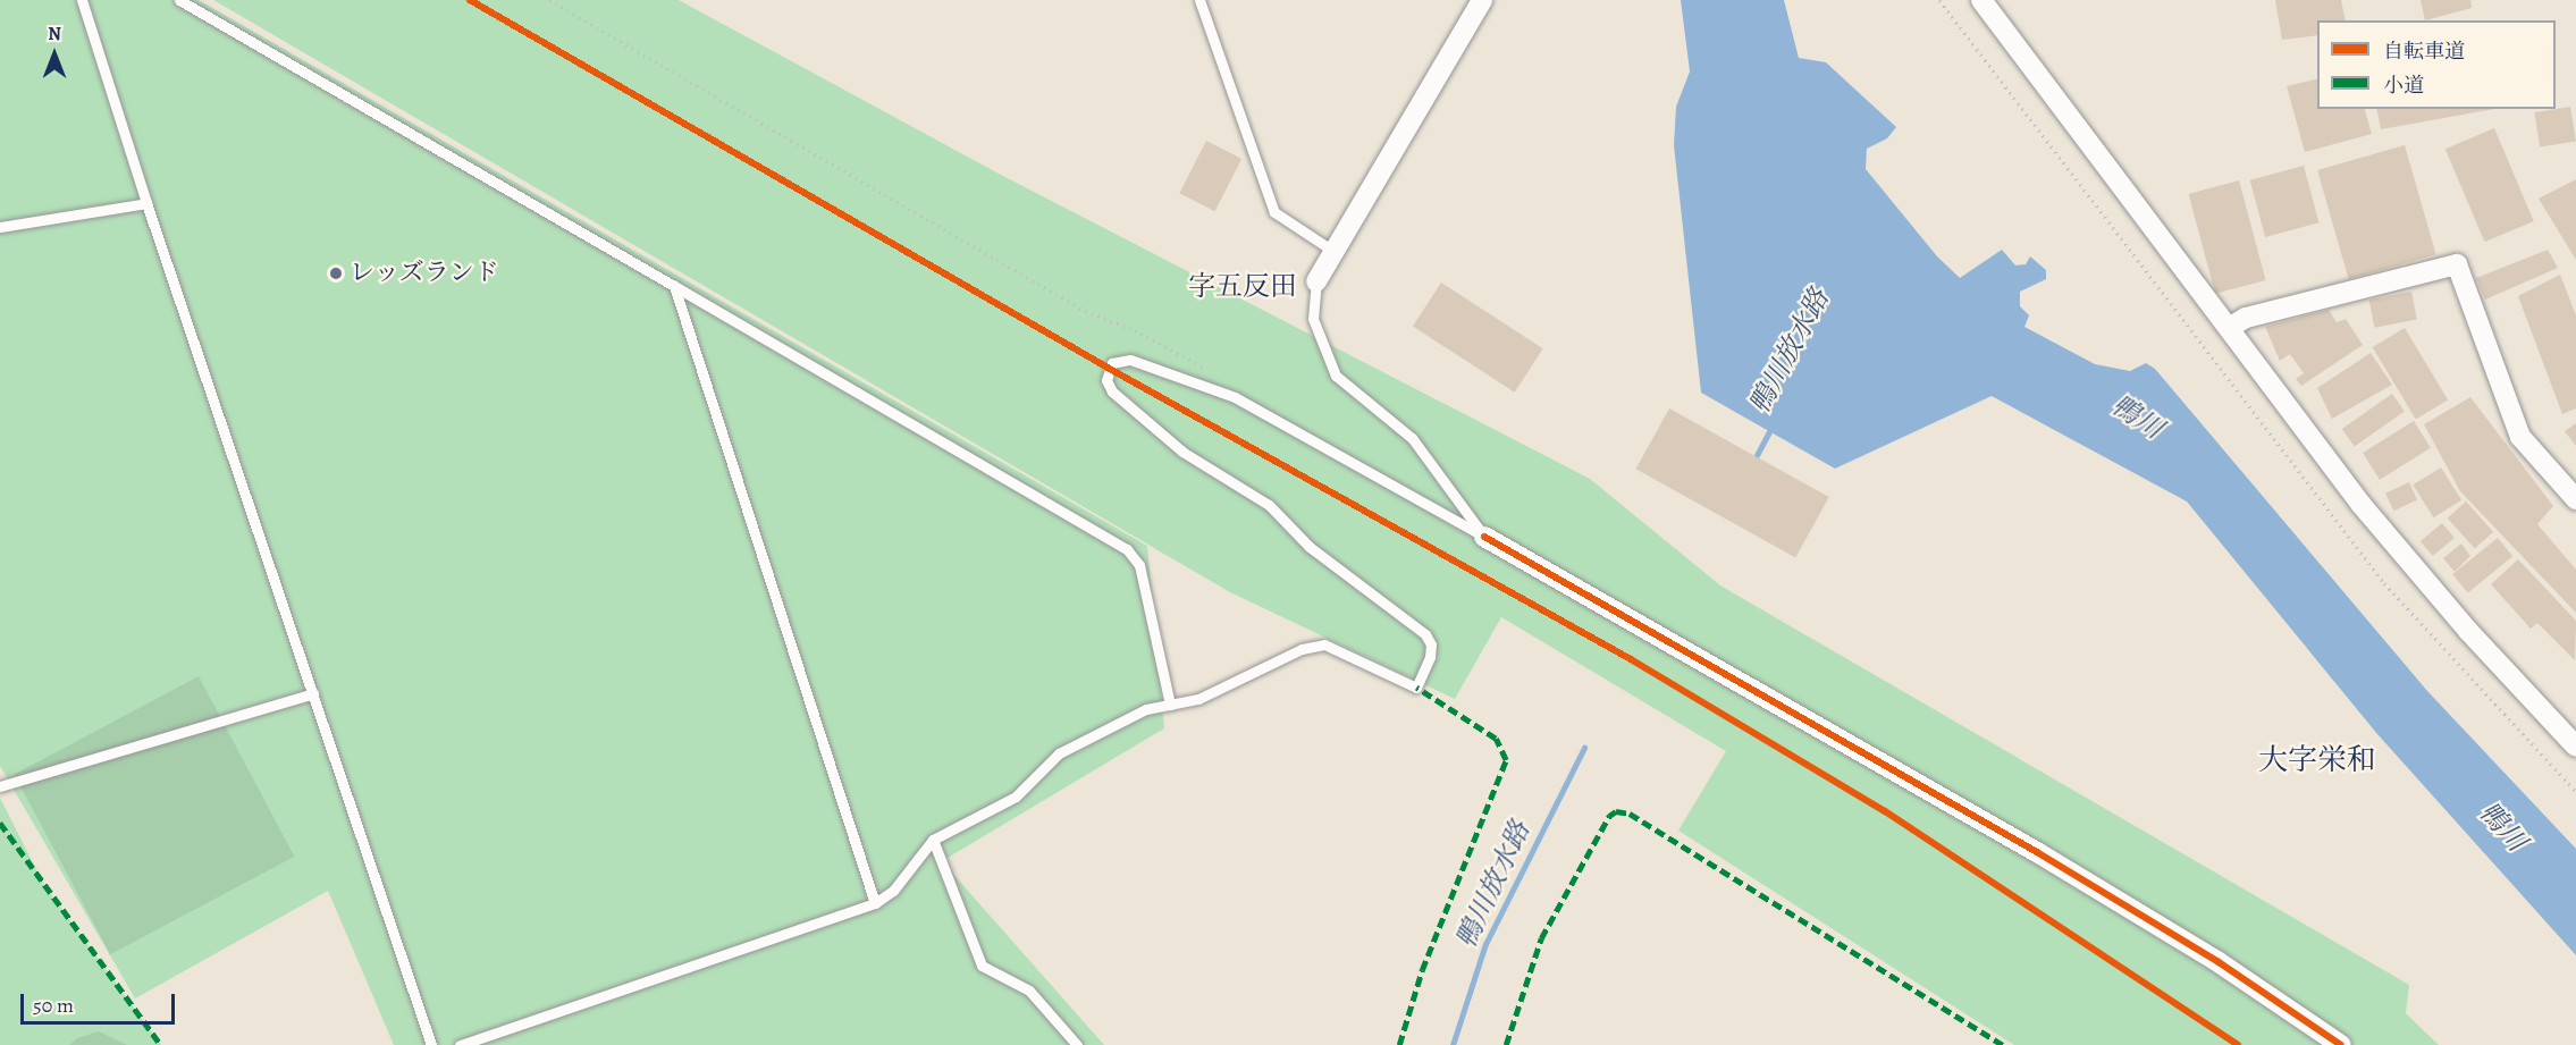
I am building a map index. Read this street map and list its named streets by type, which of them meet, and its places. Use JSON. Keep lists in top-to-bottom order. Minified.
{"districts":["字五反田","大字栄和"],"water":["鴨川放水路","鴨川"],"places":["レッズランド"],"legend":["自転車道","小道"],"scale_bar":"50 m","north":"top"}
